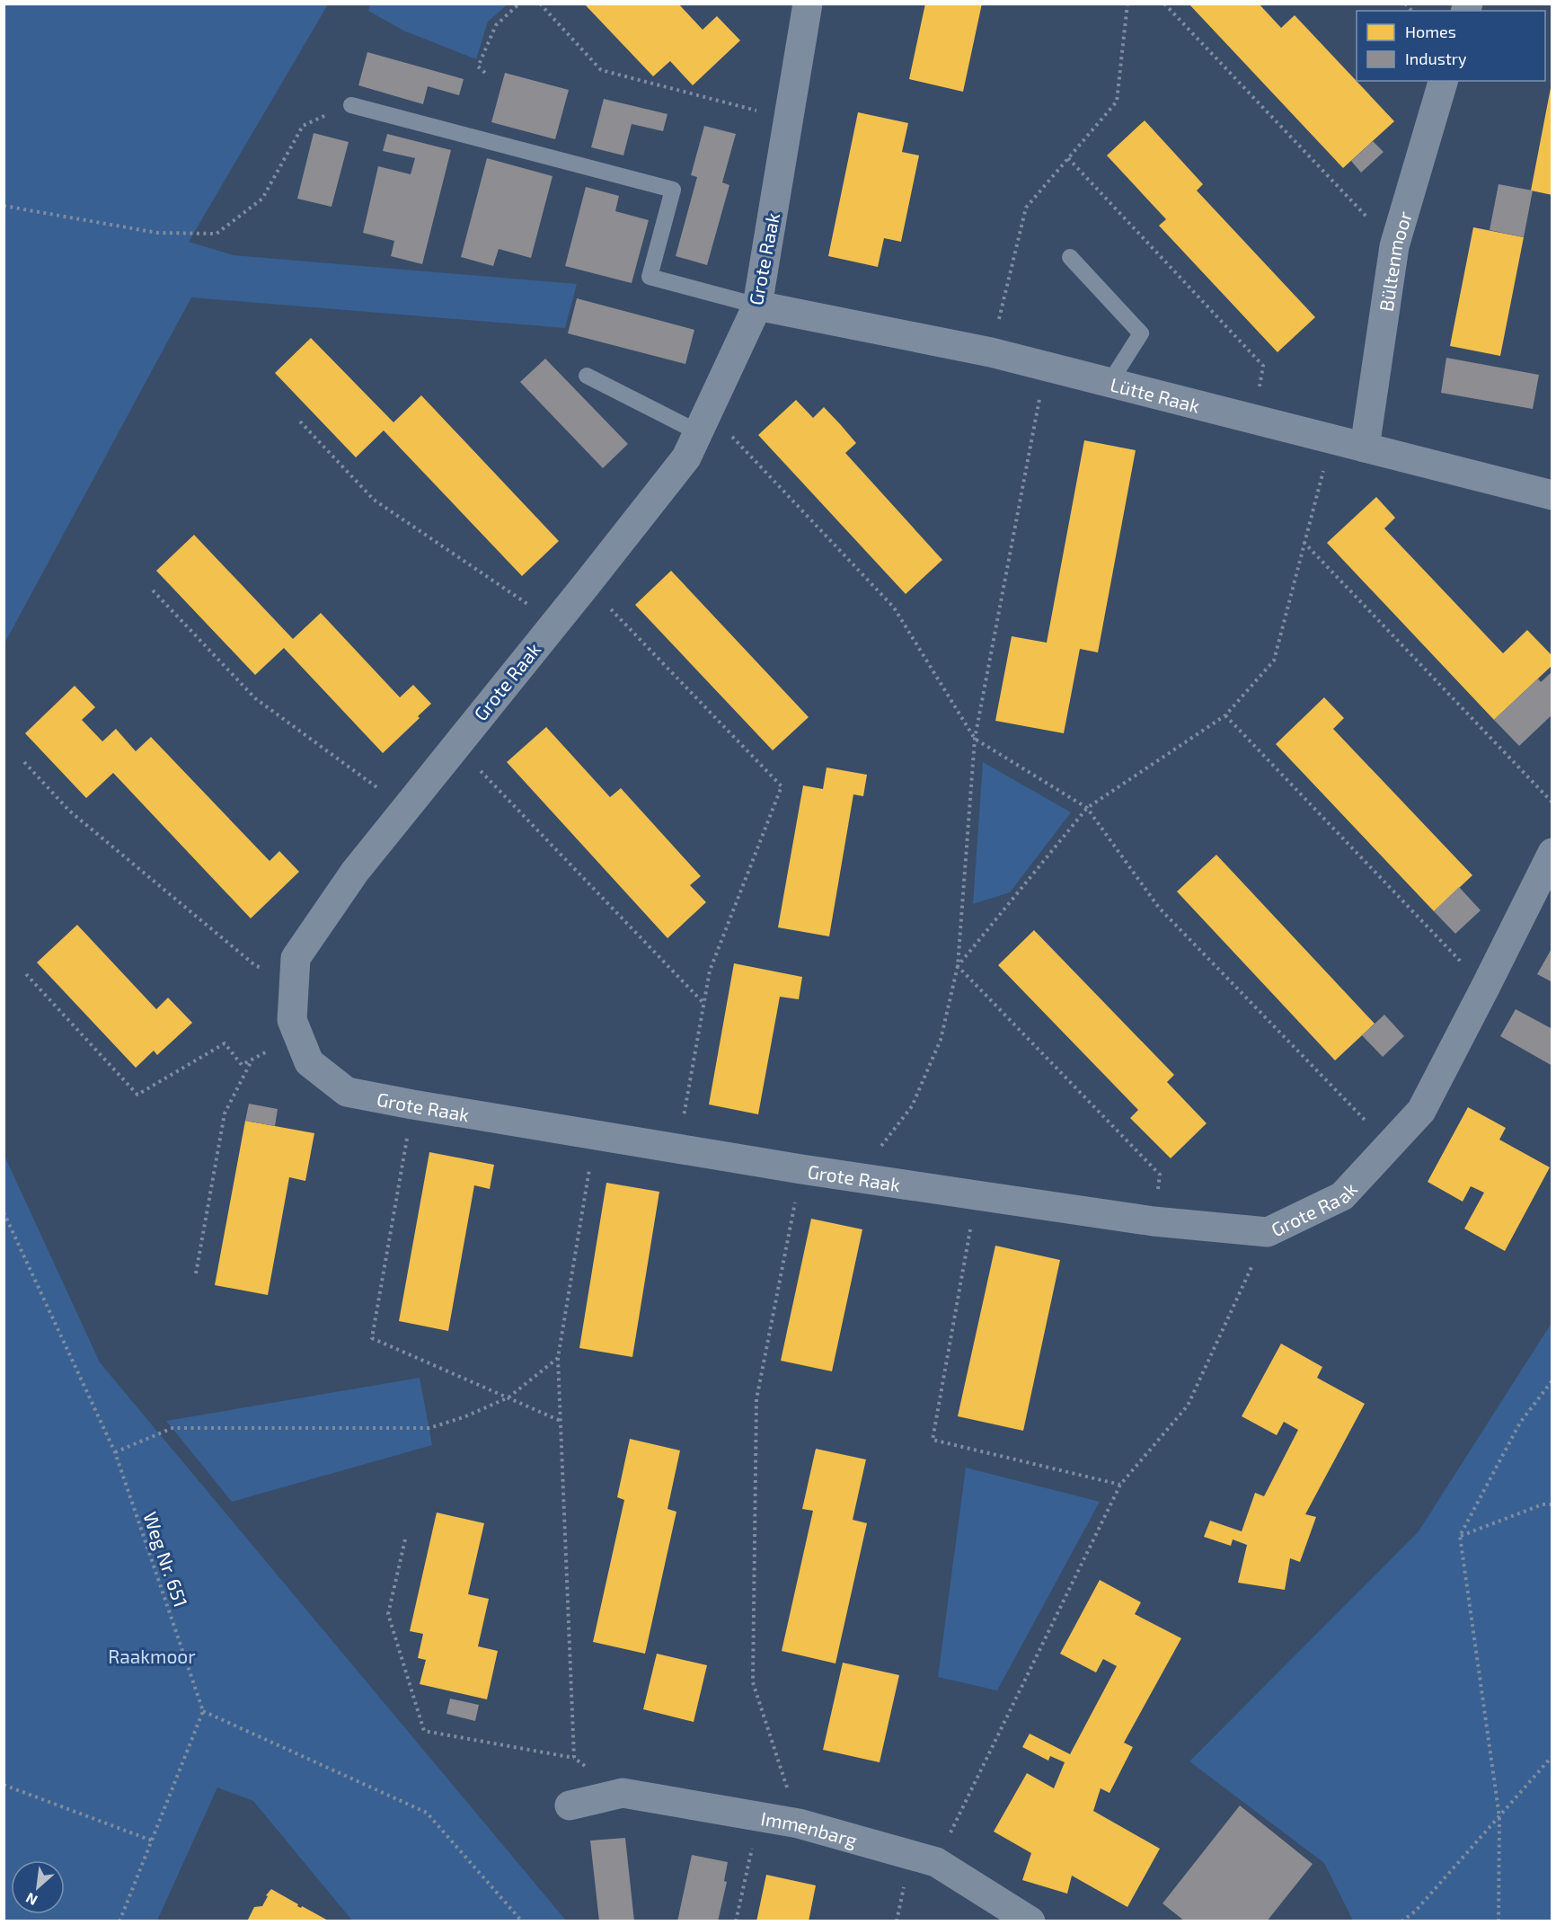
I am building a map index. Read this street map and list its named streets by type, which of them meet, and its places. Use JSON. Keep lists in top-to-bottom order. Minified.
{"streets":{"street":["Grote Raak","Bültenmoor","Lütte Raak","Immenbarg"],"path":["Weg Nr. 651"]},"crossings":[["Grote Raak","Lütte Raak"],["Bültenmoor","Lütte Raak"]],"parks":["Raakmoor"],"legend":["Homes","Industry"],"north":"bottom left"}
